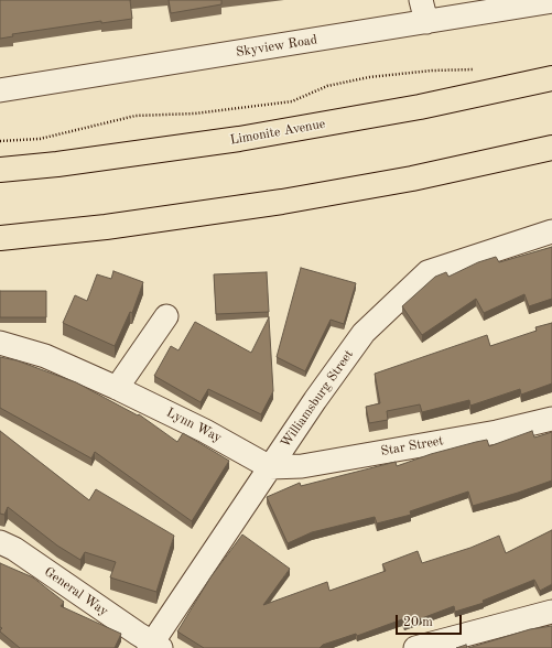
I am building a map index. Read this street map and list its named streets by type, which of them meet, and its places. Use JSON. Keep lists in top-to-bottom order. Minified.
{"streets":{"main road":["Limonite Avenue"],"street":["Skyview Road","Williamsburg Street","Lynn Way","Star Street","General Way"]},"crossings":[["Williamsburg Street","Lynn Way"],["Williamsburg Street","Star Street"],["Williamsburg Street","General Way"],["Lynn Way","Star Street"]],"scale_bar":"20 m"}
